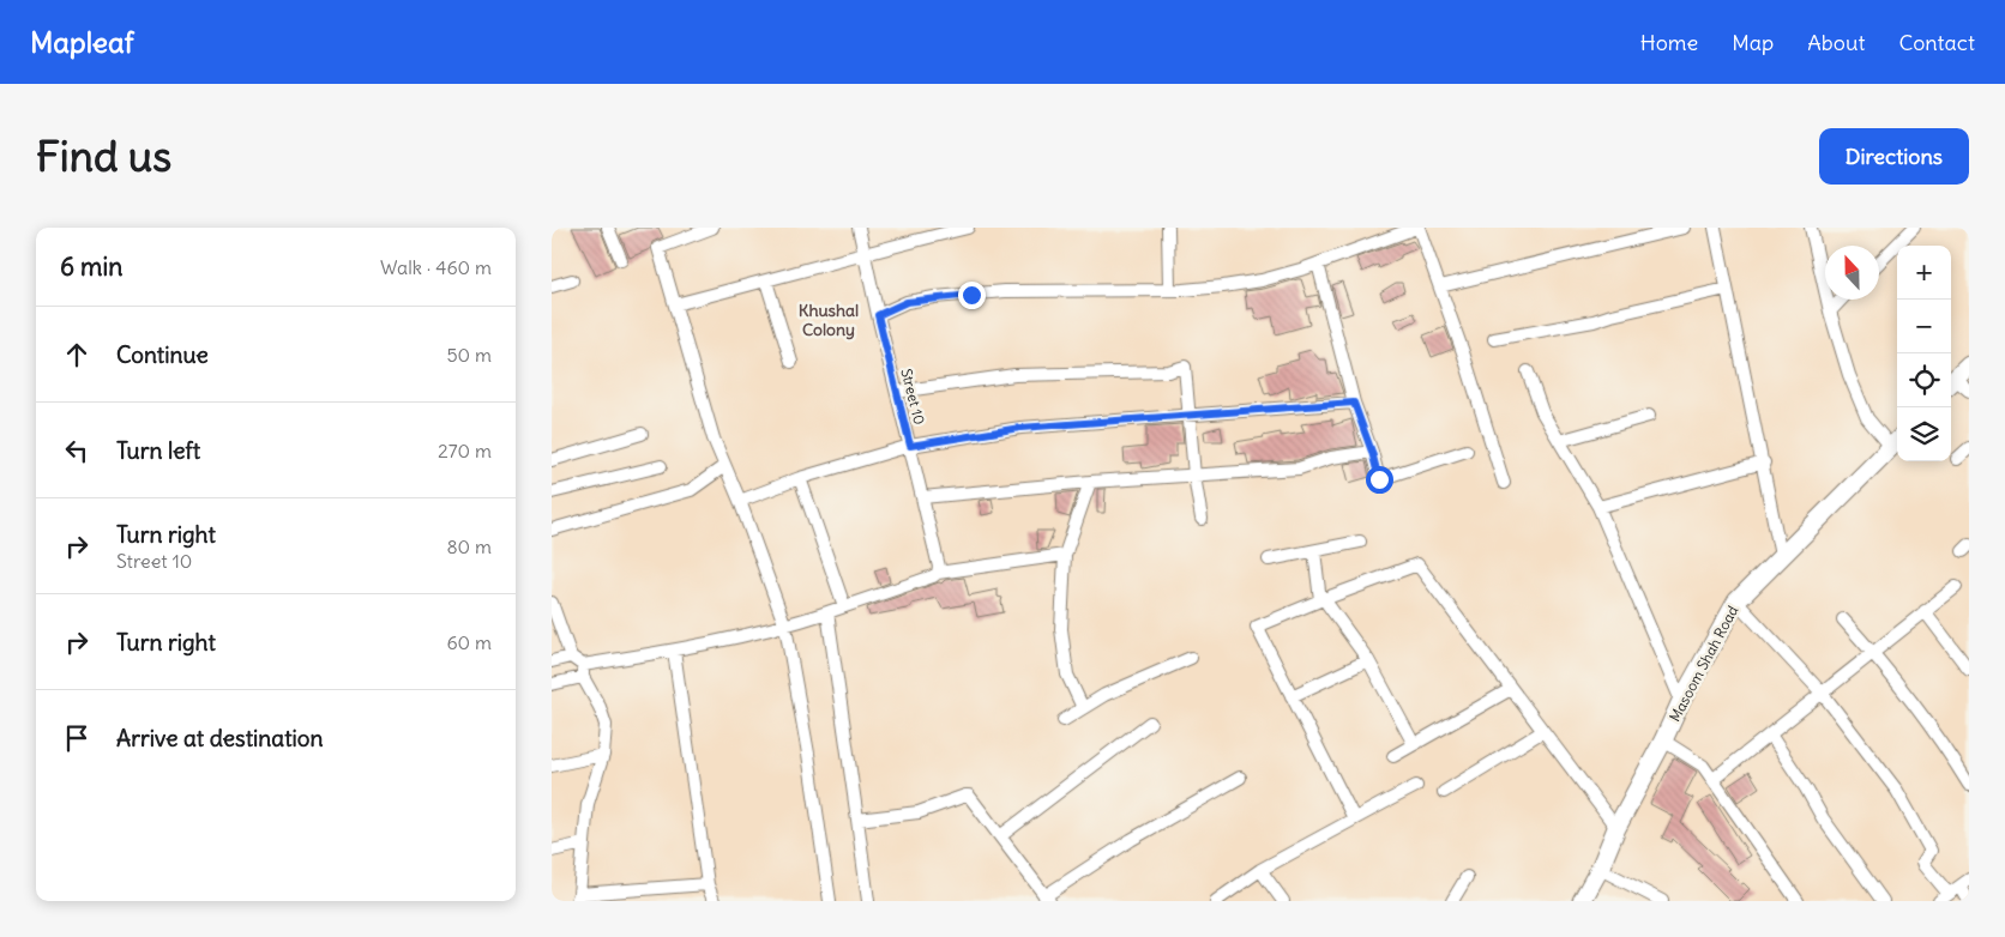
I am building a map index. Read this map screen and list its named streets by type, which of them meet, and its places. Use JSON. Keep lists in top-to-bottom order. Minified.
{"streets":{"main road":["Masoom Shah Road"],"street":["Street 10"]},"districts":["Khushal Colony"],"north":"top","page":{"header":"Mapleaf","nav":["Home","Map","About","Contact"],"buttons":"Directions","title":"Find us","heading":["6 min","Walk · 460 m"],"map_buttons":["+","−"],"list":[["Continue","50 m"],["Turn left","270 m"],["Turn right","Street 10","80 m"],["Turn right","60 m"],"Arrive at destination"]}}
